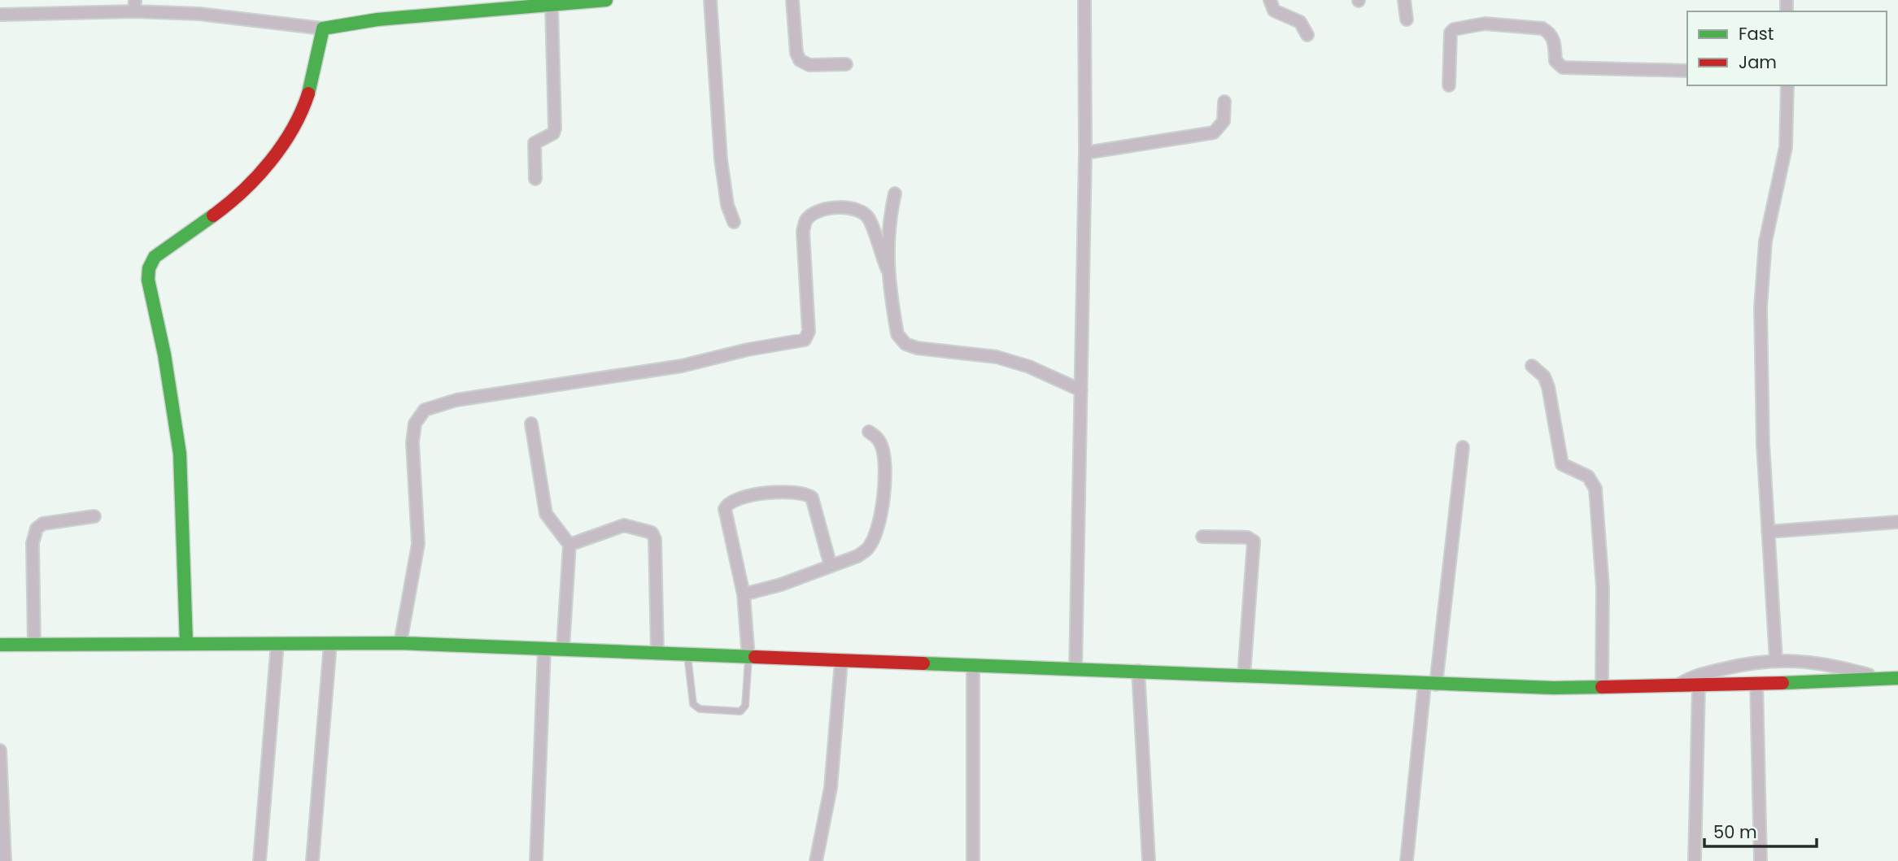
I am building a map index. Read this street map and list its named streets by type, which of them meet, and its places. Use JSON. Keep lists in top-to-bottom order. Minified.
{"legend":["Fast","Jam"],"scale_bar":"50 m"}
